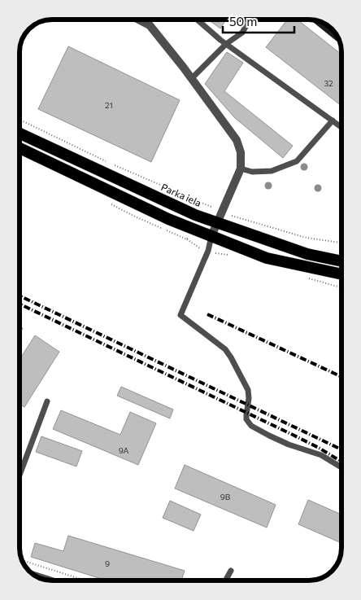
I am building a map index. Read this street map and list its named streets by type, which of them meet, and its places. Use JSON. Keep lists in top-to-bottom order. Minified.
{"streets":{"highway":["Parka iela"]},"house_numbers":["32","21","9A","9B","9"],"scale_bar":"50 m"}
